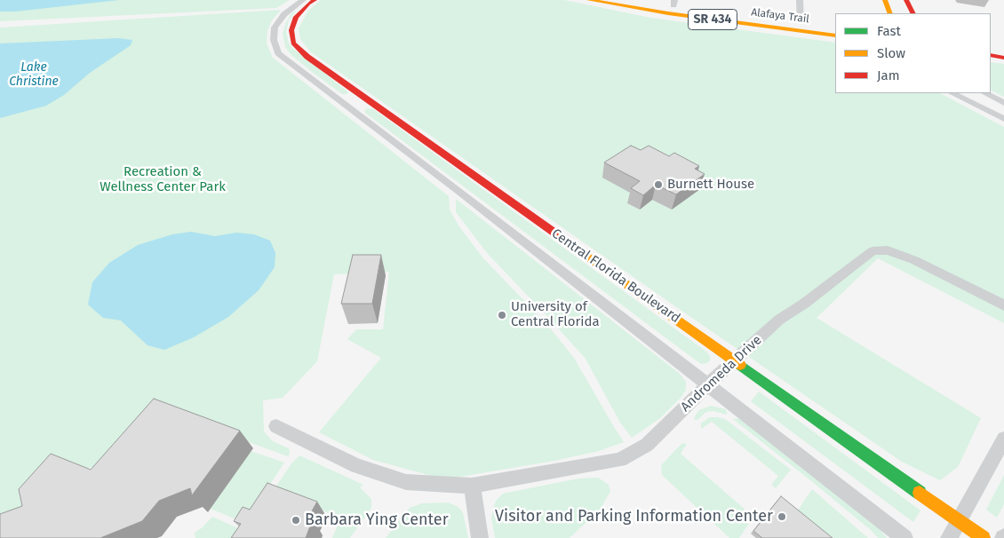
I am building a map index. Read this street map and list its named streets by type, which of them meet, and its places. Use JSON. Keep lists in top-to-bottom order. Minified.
{"streets":{"street":["Alafaya Trail","SR 434","Central Florida Boulevard","Andromeda Drive"]},"crossings":[["Central Florida Boulevard","Andromeda Drive"]],"water":["Lake Christine"],"parks":["Recreation & Wellness Center Park"],"places":["Burnett House","University of Central Florida","Visitor and Parking Information Center","Barbara Ying Center"],"legend":["Fast","Slow","Jam"]}
